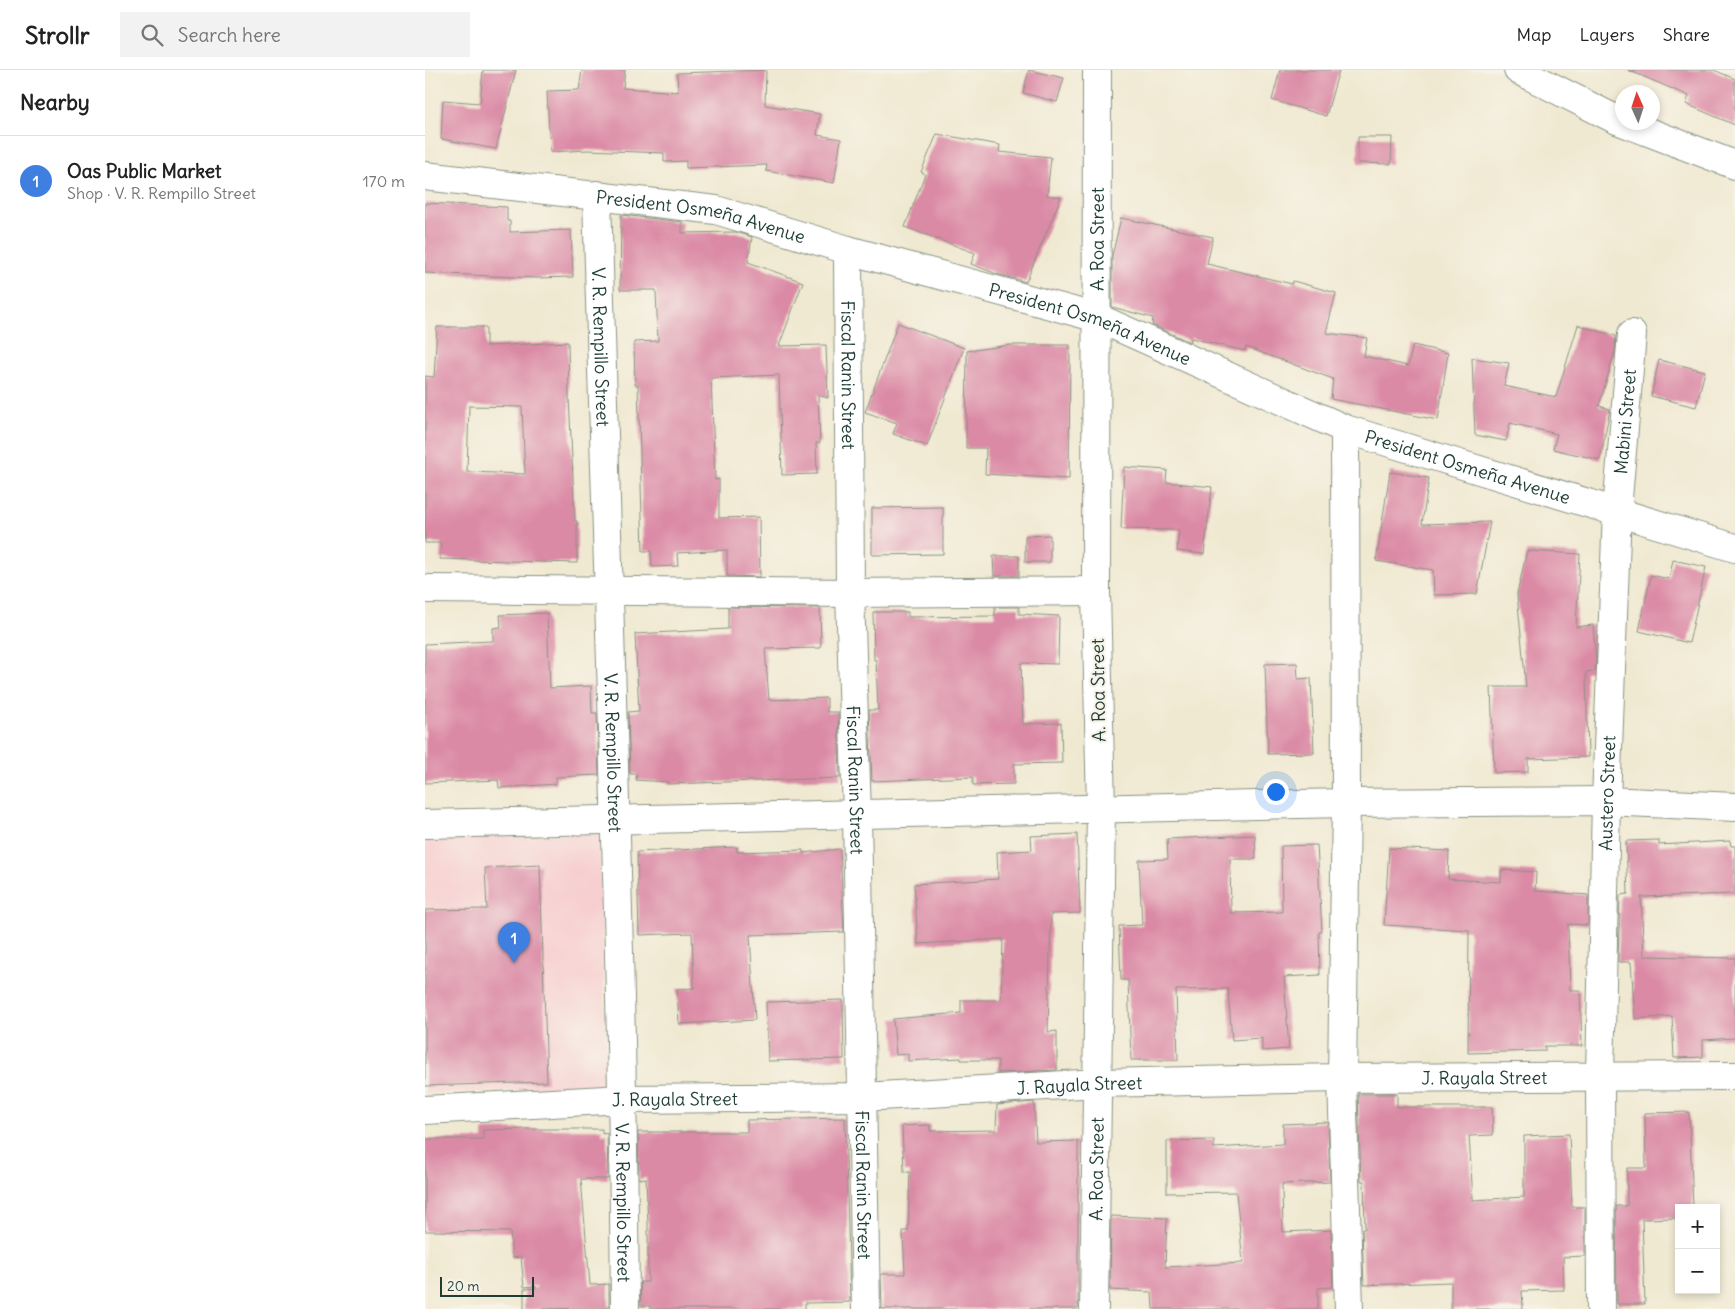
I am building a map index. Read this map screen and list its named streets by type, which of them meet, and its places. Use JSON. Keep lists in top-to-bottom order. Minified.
{"streets":{"main road":["President Osmeña Avenue","A. Roa Street","V. R. Rempillo Street","Fiscal Ranin Street","Mabini Street","Austero Street","J. Rayala Street"]},"crossings":[["President Osmeña Avenue","A. Roa Street"],["President Osmeña Avenue","V. R. Rempillo Street"],["President Osmeña Avenue","Fiscal Ranin Street"],["President Osmeña Avenue","Mabini Street"],["President Osmeña Avenue","Austero Street"],["A. Roa Street","J. Rayala Street"],["V. R. Rempillo Street","J. Rayala Street"],["Fiscal Ranin Street","J. Rayala Street"],["Mabini Street","Austero Street"],["Austero Street","J. Rayala Street"]],"scale_bar":"20 m","north":"top","page":{"header":"Strollr","search":"Search here","nav":["Map","Layers","Share"],"heading":"Nearby","list":[{"mark":"1","name":"Oas Public Market","note":"Shop · V. R. Rempillo Street","value":"170 m"}],"pins":"1","map_buttons":["+","−"],"scale":"20 m"}}
